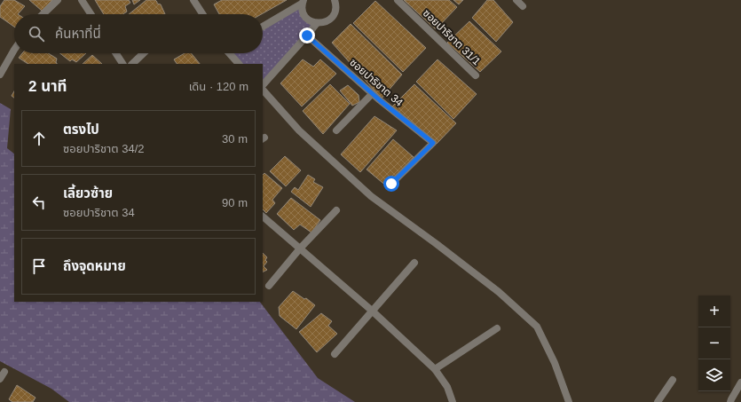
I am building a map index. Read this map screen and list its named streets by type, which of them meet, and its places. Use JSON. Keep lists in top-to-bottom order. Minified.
{"streets":{"street":["ซอยปาริชาต 31/1","ซอยปาริชาต 34"]},"page":{"search":"ค้นหาที่นี่","heading":["2 นาที","เดิน · 120 m"],"list":[["ตรงไป","ซอยปาริชาต 34/2","30 m"],["เลี้ยวซ้าย","ซอยปาริชาต 34","90 m"],"ถึงจุดหมาย"],"map_buttons":["+","−"]}}
